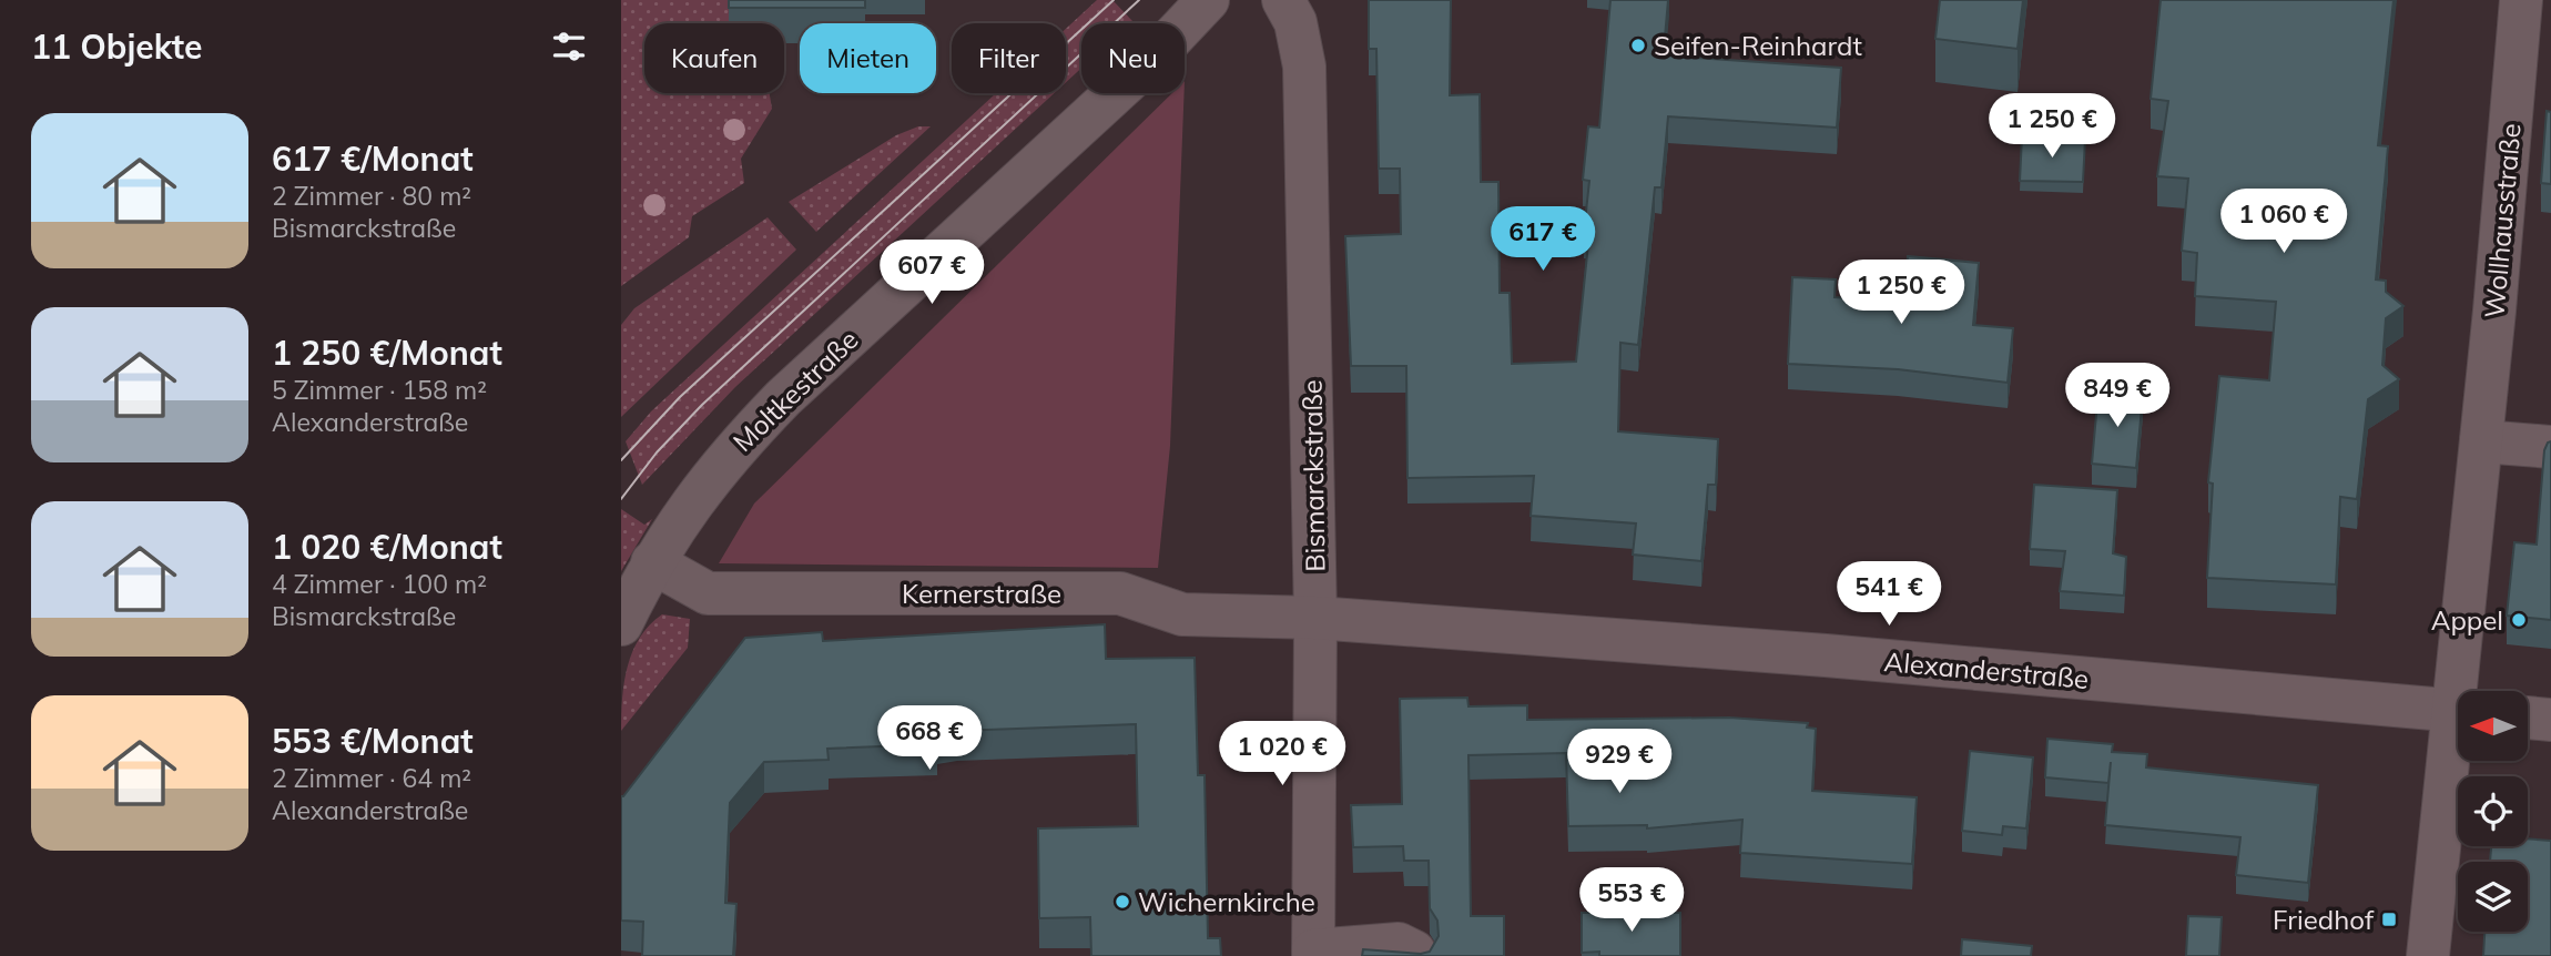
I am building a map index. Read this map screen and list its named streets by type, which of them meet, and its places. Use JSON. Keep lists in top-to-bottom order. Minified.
{"streets":{"street":["Wollhausstraße","Moltkestraße","Bismarckstraße","Kernerstraße","Alexanderstraße"]},"crossings":[["Moltkestraße","Kernerstraße"],["Bismarckstraße","Kernerstraße"],["Bismarckstraße","Alexanderstraße"],["Kernerstraße","Alexanderstraße"]],"places":{"other":["Seifen-Reinhardt","Appel","Wichernkirche"],"transit":["Friedhof"]},"north":"left","page":{"heading":"11 Objekte","chip":["Kaufen","Mieten","Filter","Neu"],"list":[{"name":"617 €/Monat","note":"2 Zimmer · 80 m² · Bismarckstraße"},{"name":"1 250 €/Monat","note":"5 Zimmer · 158 m² · Alexanderstraße"},{"name":"1 020 €/Monat","note":"4 Zimmer · 100 m² · Bismarckstraße"},{"name":"553 €/Monat","note":"2 Zimmer · 64 m² · Alexanderstraße"}],"price":["1 250 €","1 060 €","617 €","607 €","1 250 €","849 €","541 €","668 €","1 020 €","929 €","553 €"]}}
